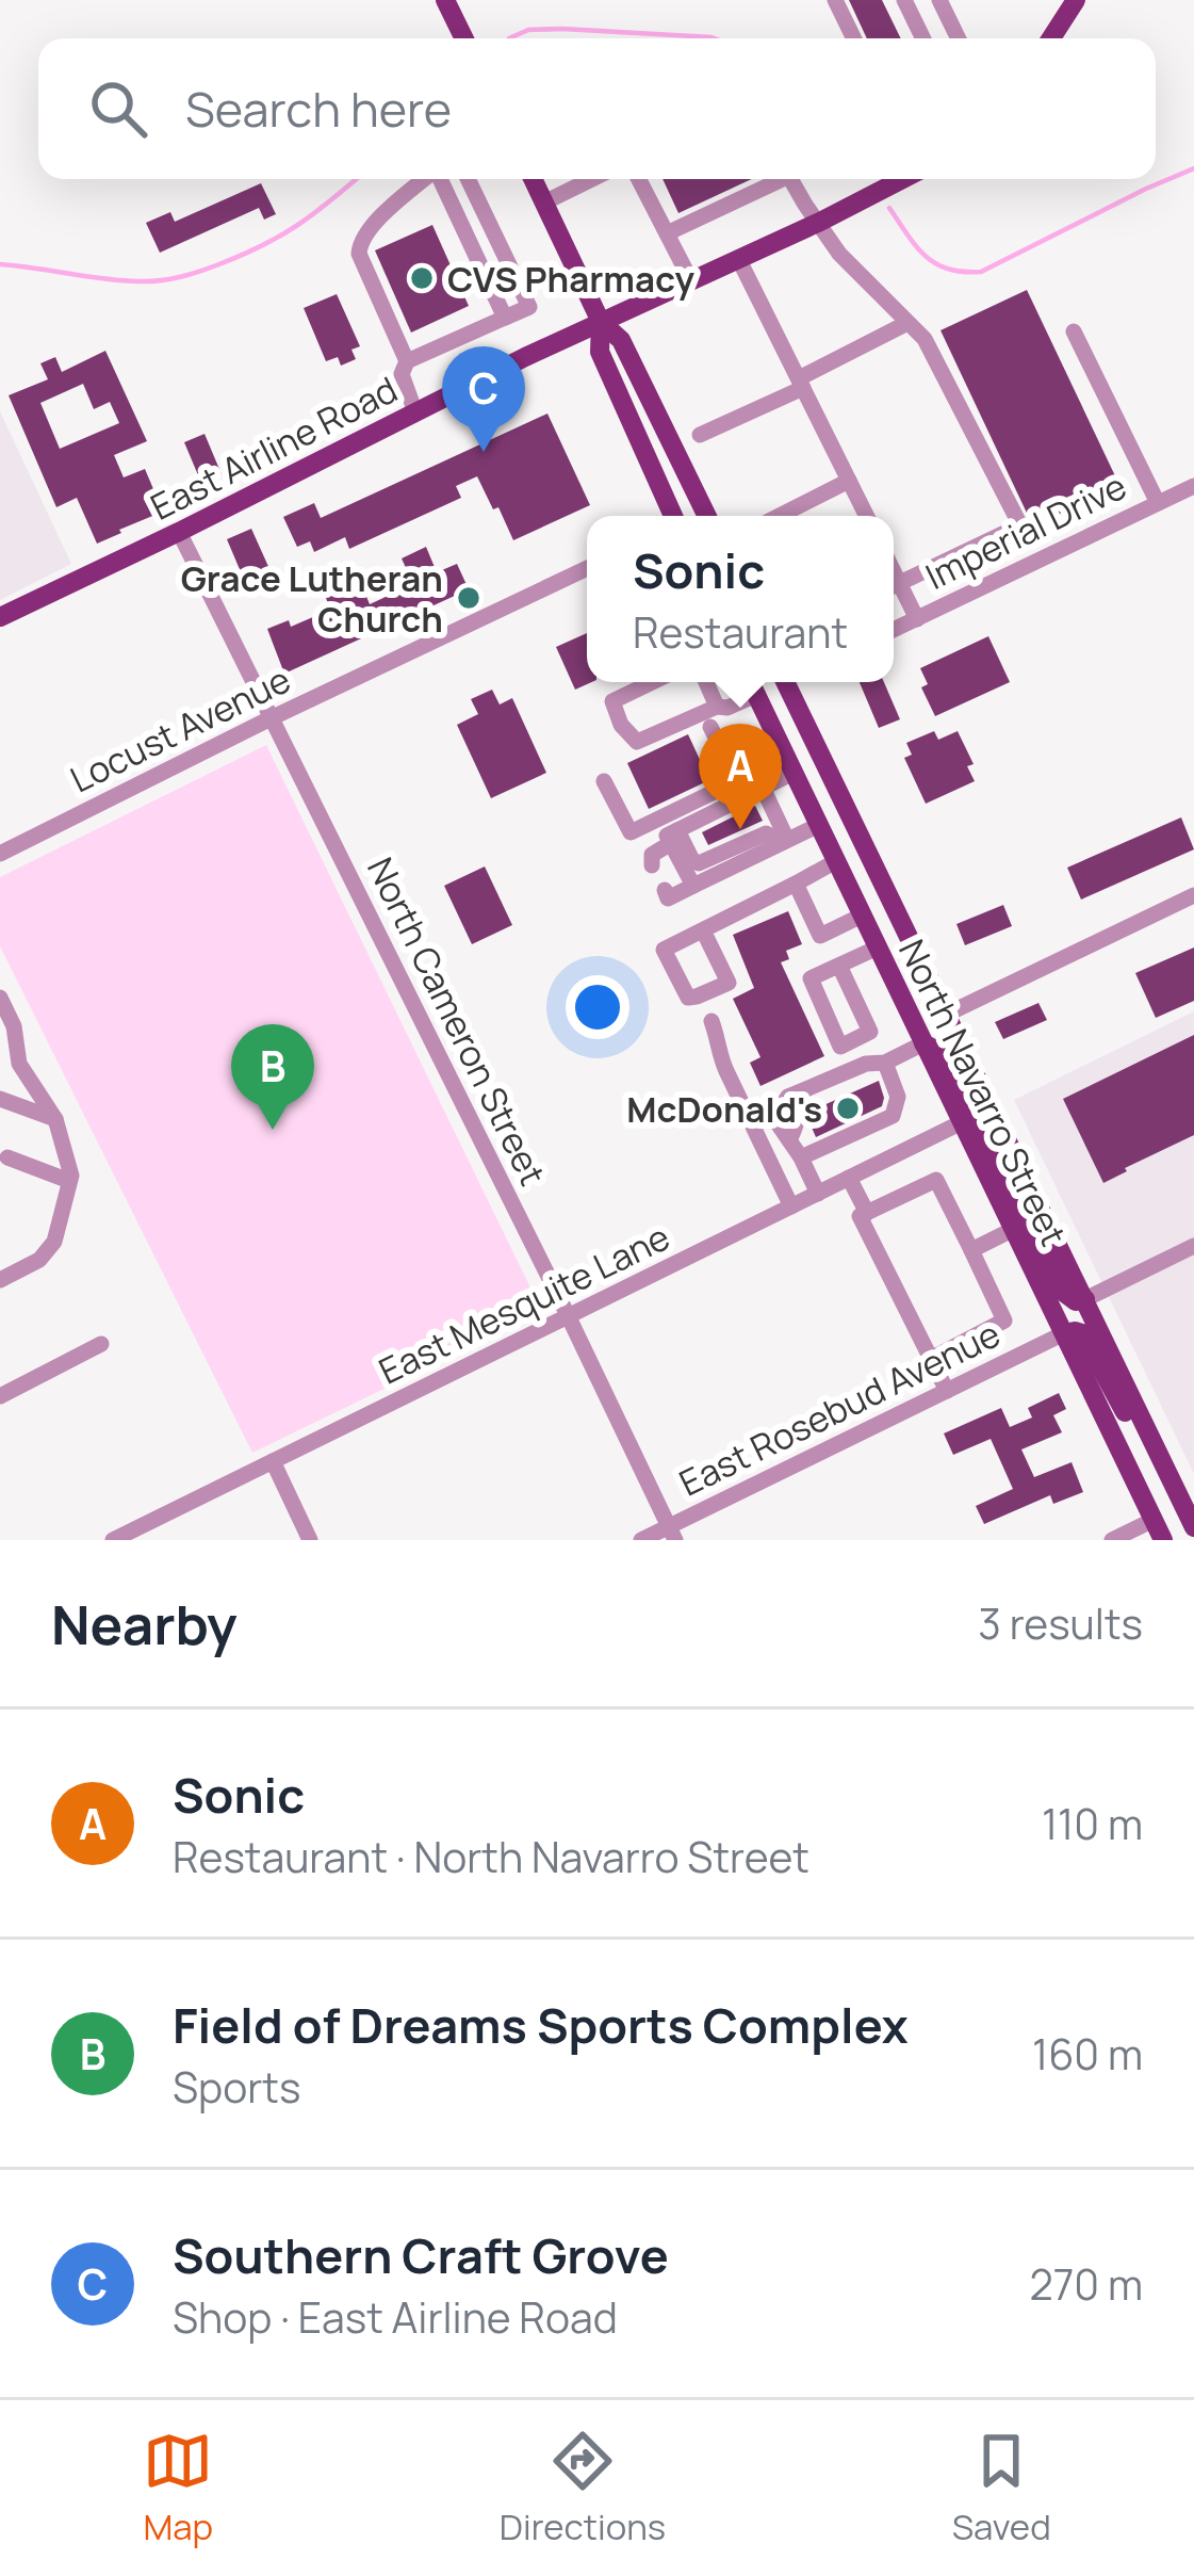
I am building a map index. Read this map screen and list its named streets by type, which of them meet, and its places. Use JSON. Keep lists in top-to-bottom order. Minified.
{"streets":{"main road":["East Airline Road","North Navarro Street"],"street":["Imperial Drive","Locust Avenue","North Cameron Street","East Mesquite Lane","East Rosebud Avenue"]},"crossings":[["East Airline Road","North Cameron Street"],["Locust Avenue","North Cameron Street"],["North Cameron Street","East Mesquite Lane"],["North Cameron Street","East Rosebud Avenue"],["North Navarro Street","East Mesquite Lane"],["North Navarro Street","East Rosebud Avenue"]],"places":["CVS Pharmacy","Grace Lutheran Church","McDonald's"],"page":{"search":"Search here","pins":["C","A","B"],"popup":["Sonic","Restaurant"],"heading":["Nearby","3 results"],"list":[{"mark":"A","name":"Sonic","note":"Restaurant · North Navarro Street","value":"110 m"},{"mark":"B","name":"Field of Dreams Sports Complex","note":"Sports","value":"160 m"},{"mark":"C","name":"Southern Craft Grove","note":"Shop · East Airline Road","value":"270 m"}],"nav":["Map","Directions","Saved"]}}
